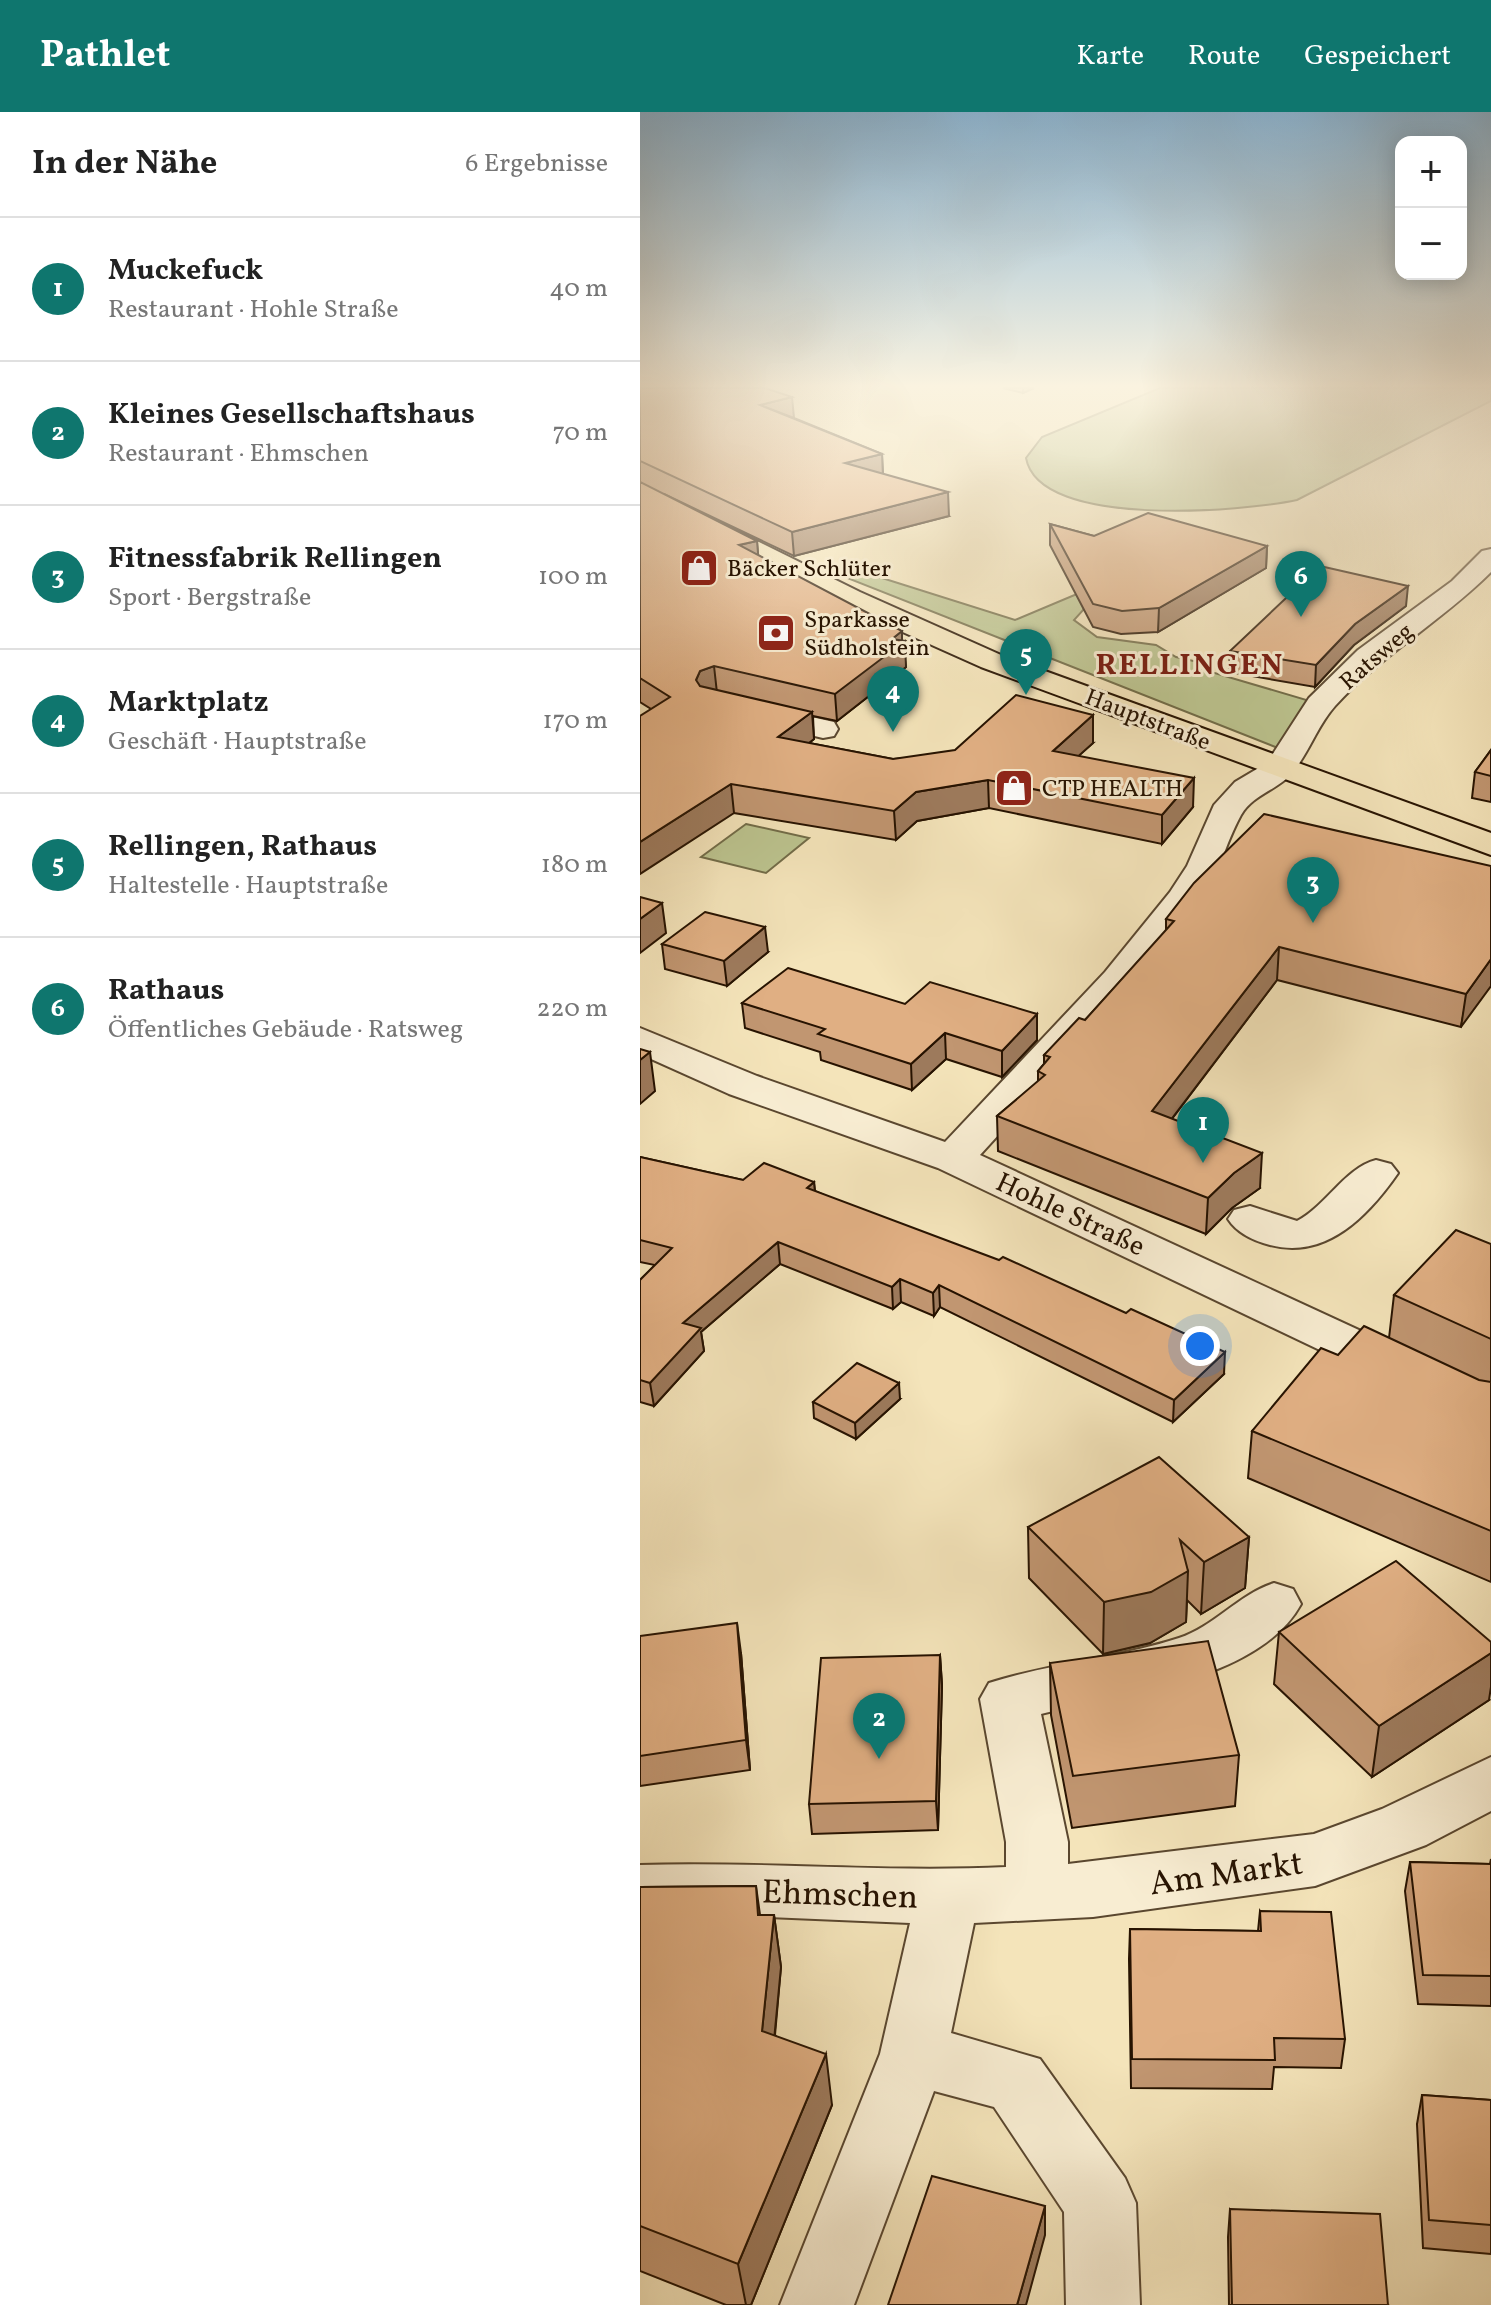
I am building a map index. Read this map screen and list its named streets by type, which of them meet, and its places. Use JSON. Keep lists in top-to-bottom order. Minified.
{"streets":{"main road":["Hauptstraße"],"street":["Ratsweg","Hohle Straße","Am Markt","Ehmschen"]},"crossings":[["Ratsweg","Hauptstraße"],["Am Markt","Ehmschen"]],"districts":["RELLINGEN"],"places":{"shop":["Bäcker Schlüter","CTP HEALTH"],"bank":["Sparkasse Südholstein"]},"page":{"header":"Pathlet","nav":["Karte","Route","Gespeichert"],"heading":["In der Nähe","6 Ergebnisse"],"map_buttons":["+","−"],"list":[{"mark":"1","name":"Muckefuck","note":"Restaurant · Hohle Straße","value":"40 m"},{"mark":"2","name":"Kleines Gesellschaftshaus","note":"Restaurant · Ehmschen","value":"70 m"},{"mark":"3","name":"Fitnessfabrik Rellingen","note":"Sport · Bergstraße","value":"100 m"},{"mark":"4","name":"Marktplatz","note":"Geschäft · Hauptstraße","value":"170 m"},{"mark":"5","name":"Rellingen, Rathaus","note":"Haltestelle · Hauptstraße","value":"180 m"},{"mark":"6","name":"Rathaus","note":"Öffentliches Gebäude · Ratsweg","value":"220 m"}],"pins":["6","5","4","3","1","2"]}}
